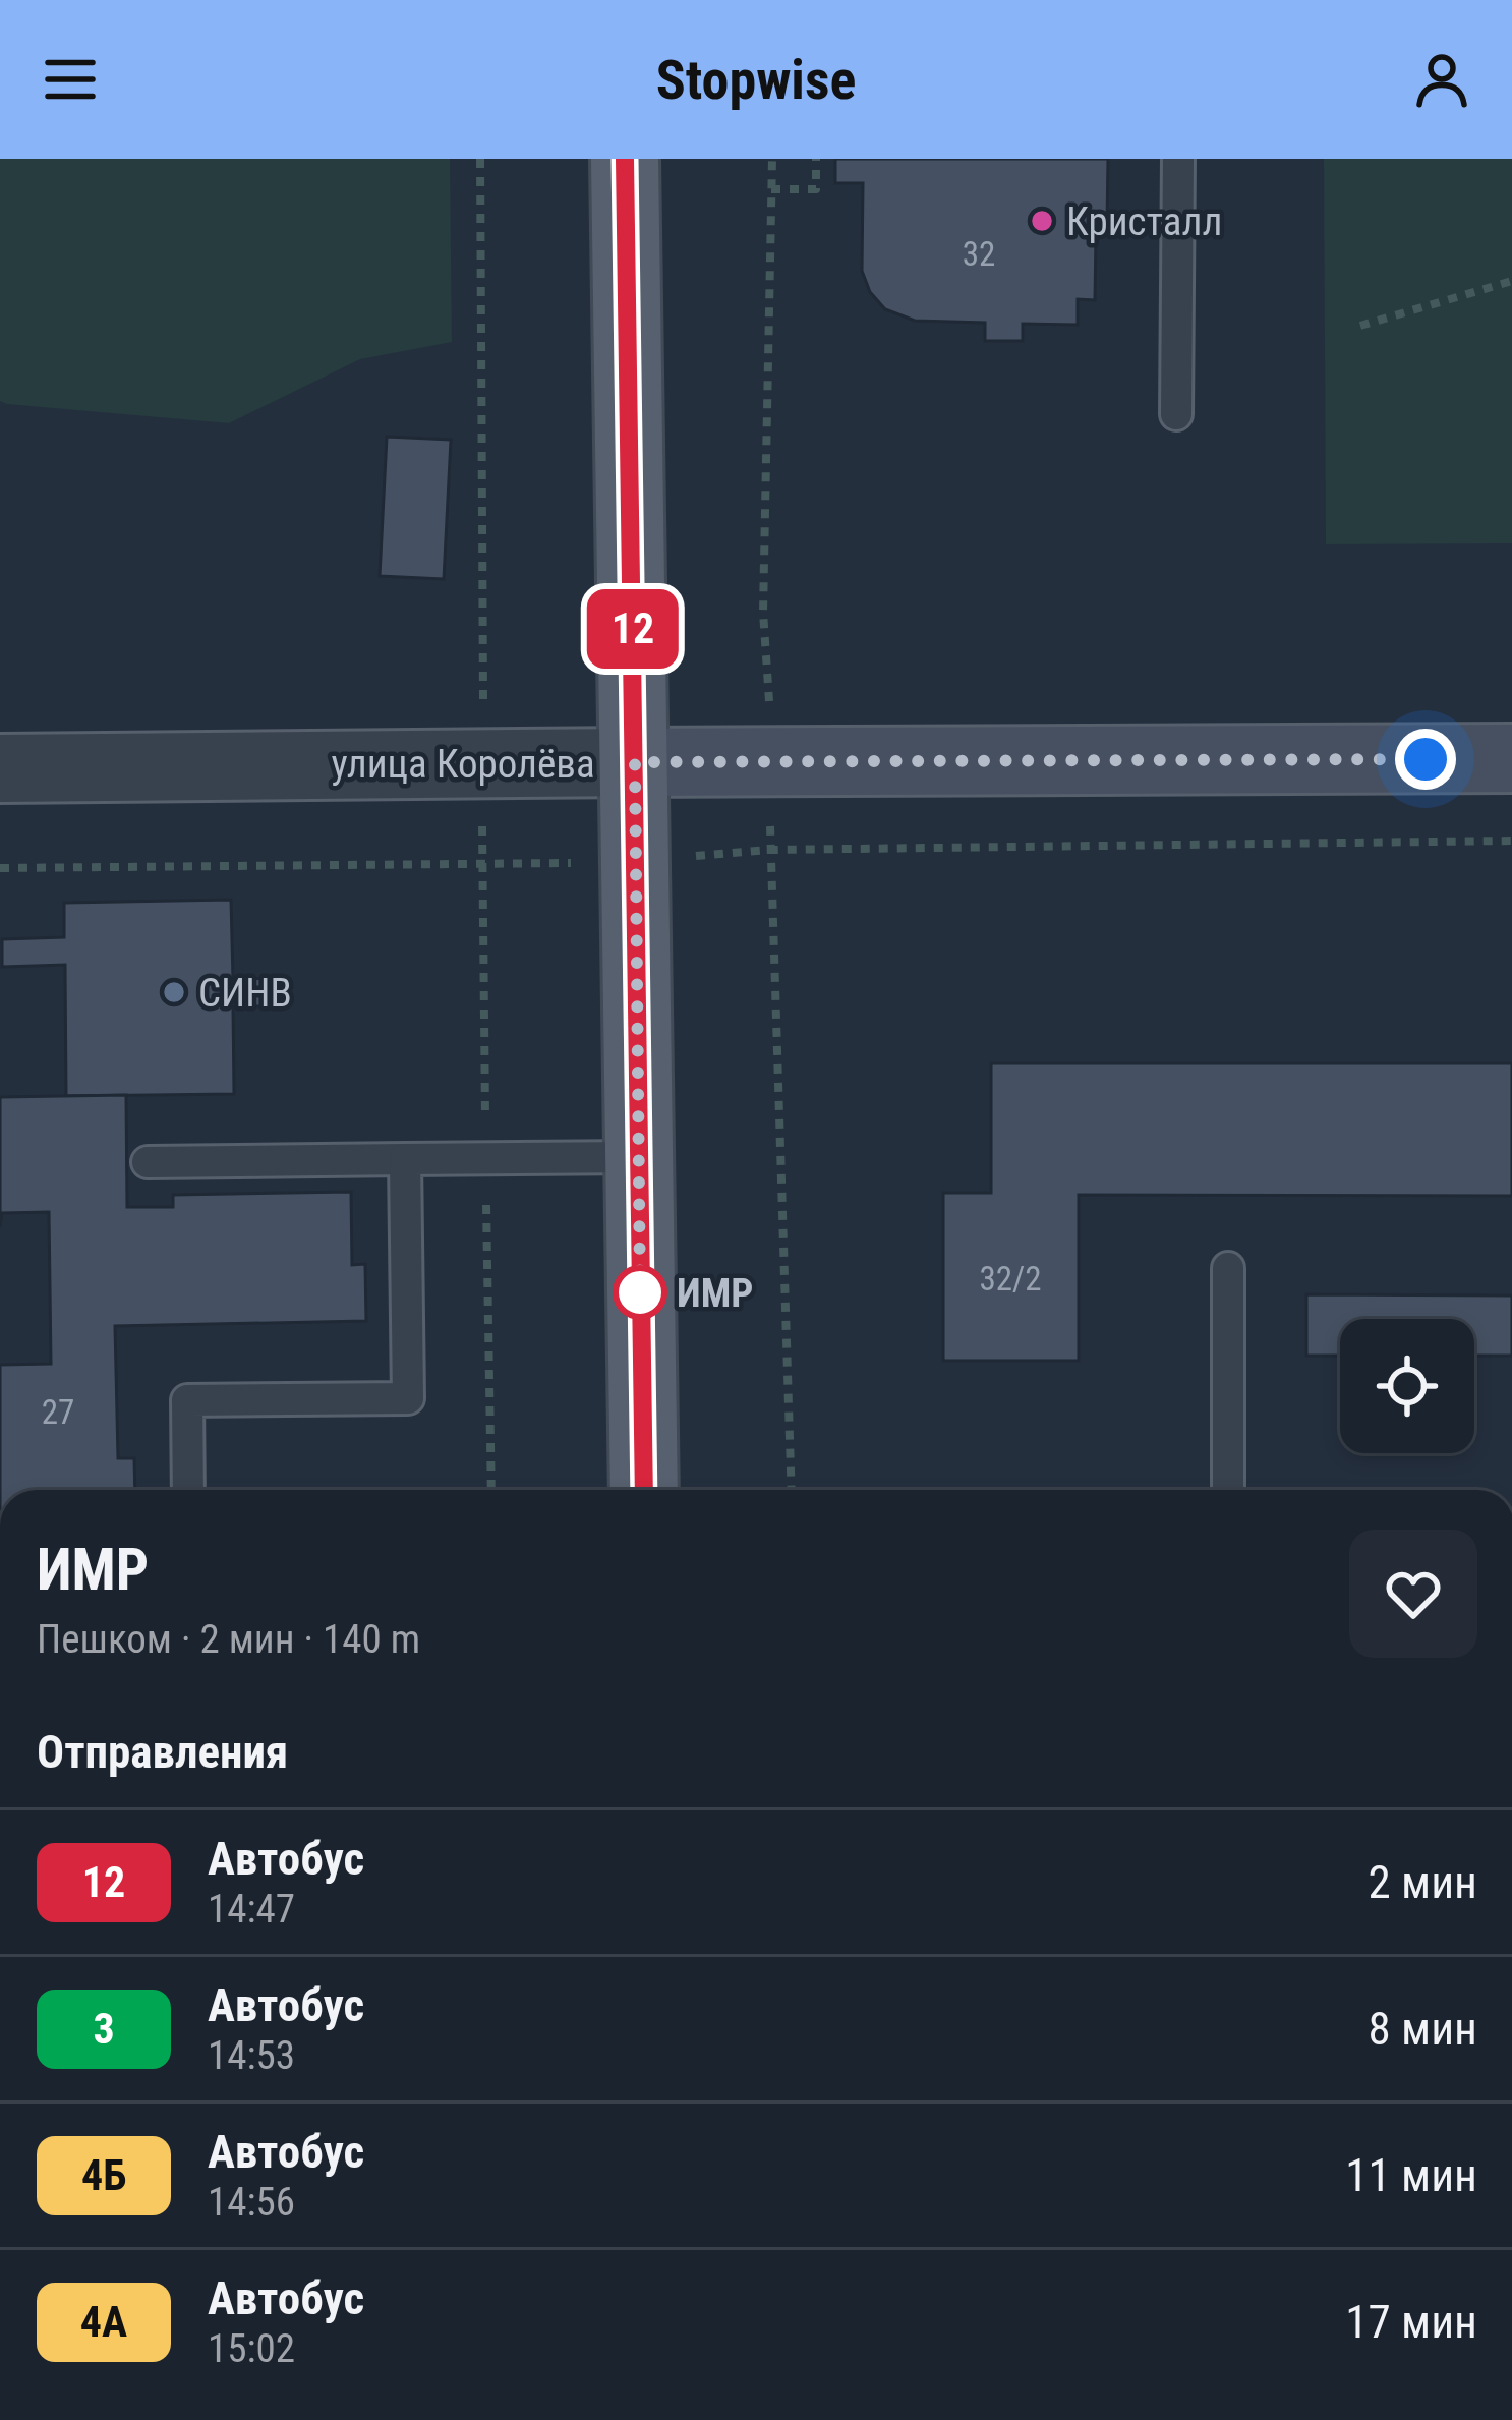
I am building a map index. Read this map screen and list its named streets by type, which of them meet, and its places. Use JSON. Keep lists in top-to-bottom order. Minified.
{"streets":{"main road":["улица Королёва"]},"places":["Кристалл","СИНВ","ИМР"],"lines":["bus line 12"],"house_numbers":["32","32/2","27"],"page":{"header":"Stopwise","on_map":"12","heading":[["ИМР","Пешком · 2 мин · 140 m"],"Отправления"],"list":[{"mark":"12","name":"Автобус","note":"14:47","value":"2 мин"},{"mark":"3","name":"Автобус","note":"14:53","value":"8 мин"},{"mark":"4Б","name":"Автобус","note":"14:56","value":"11 мин"},{"mark":"4А","name":"Автобус","note":"15:02","value":"17 мин"}]}}
